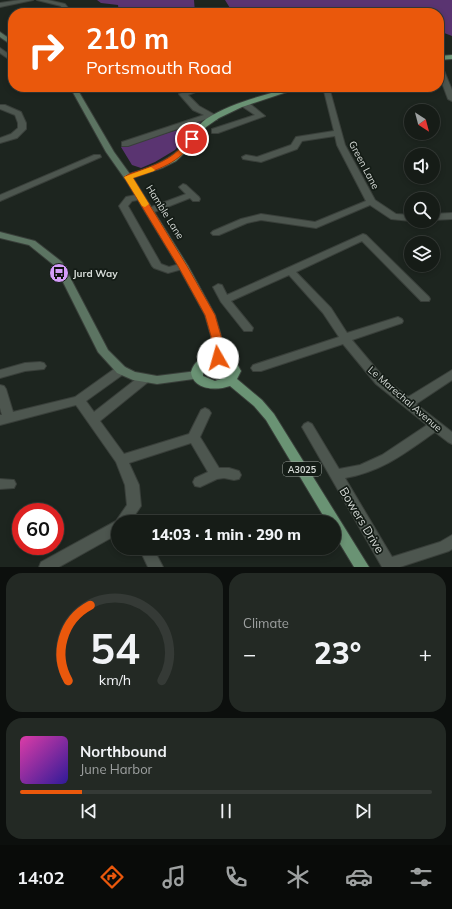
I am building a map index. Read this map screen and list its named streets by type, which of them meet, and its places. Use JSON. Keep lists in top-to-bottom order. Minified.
{"streets":{"main road":["Hamble Lane","A3025"],"street":["Green Lane","Le Marechal Avenue","Bowers Drive"]},"crossings":[["Hamble Lane","A3025"],["Le Marechal Avenue","Bowers Drive"]],"places":{"bus stop":["Jurd Way"]},"north":"bottom right","page":{"turn":["210 m","Portsmouth Road"],"limit":"60","trip":"14:03 · 1 min · 290 m","tile":"Climate","heat":["−","23°","+"],"song":["Northbound","June Harbor"],"tabs":"14:02","gauge":["54","km/h"]}}
